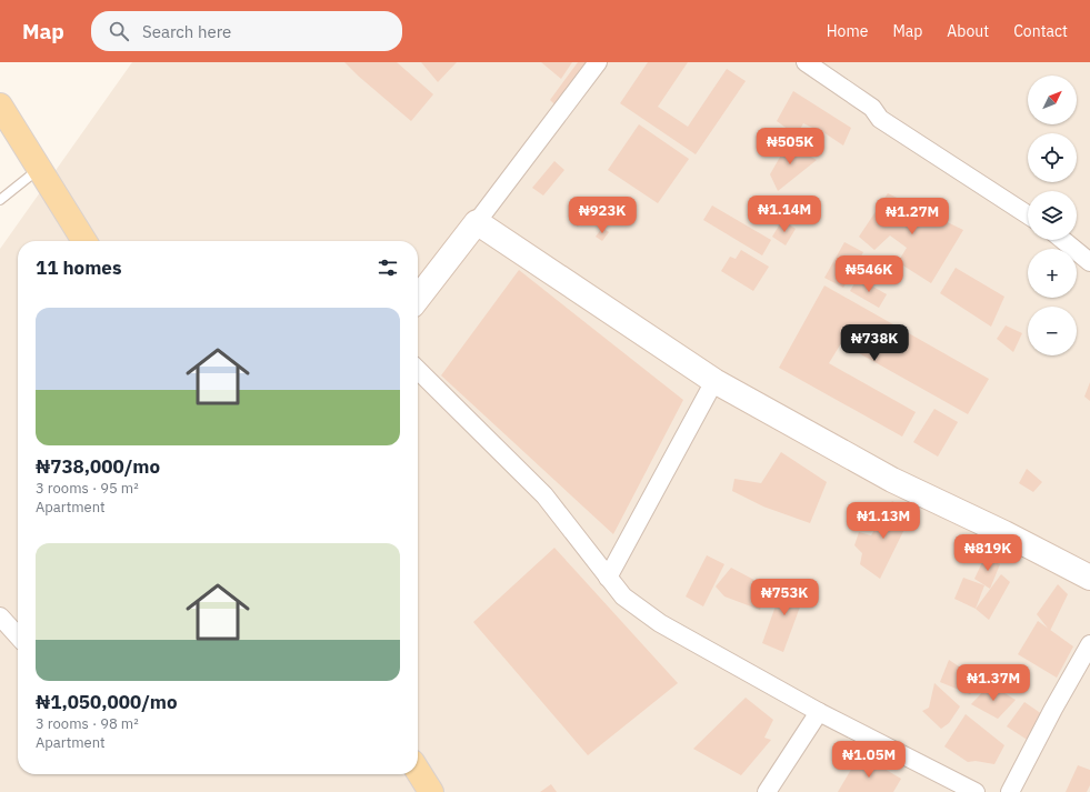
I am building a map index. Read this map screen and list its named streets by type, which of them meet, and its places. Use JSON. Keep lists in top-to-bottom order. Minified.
{"north":"top right","page":{"header":"Map","search":"Search here","nav":["Home","Map","About","Contact"],"map_buttons":["+","−"],"price":["₦505K","₦1.14M","₦923K","₦1.27M","₦546K","₦738K","₦1.13M","₦819K","₦753K","₦1.37M","₦1.05M"],"heading":"11 homes","list":[{"name":"₦738,000/mo","note":"3 rooms · 95 m² · Apartment"},{"name":"₦1,050,000/mo","note":"3 rooms · 98 m² · Apartment"}]}}
